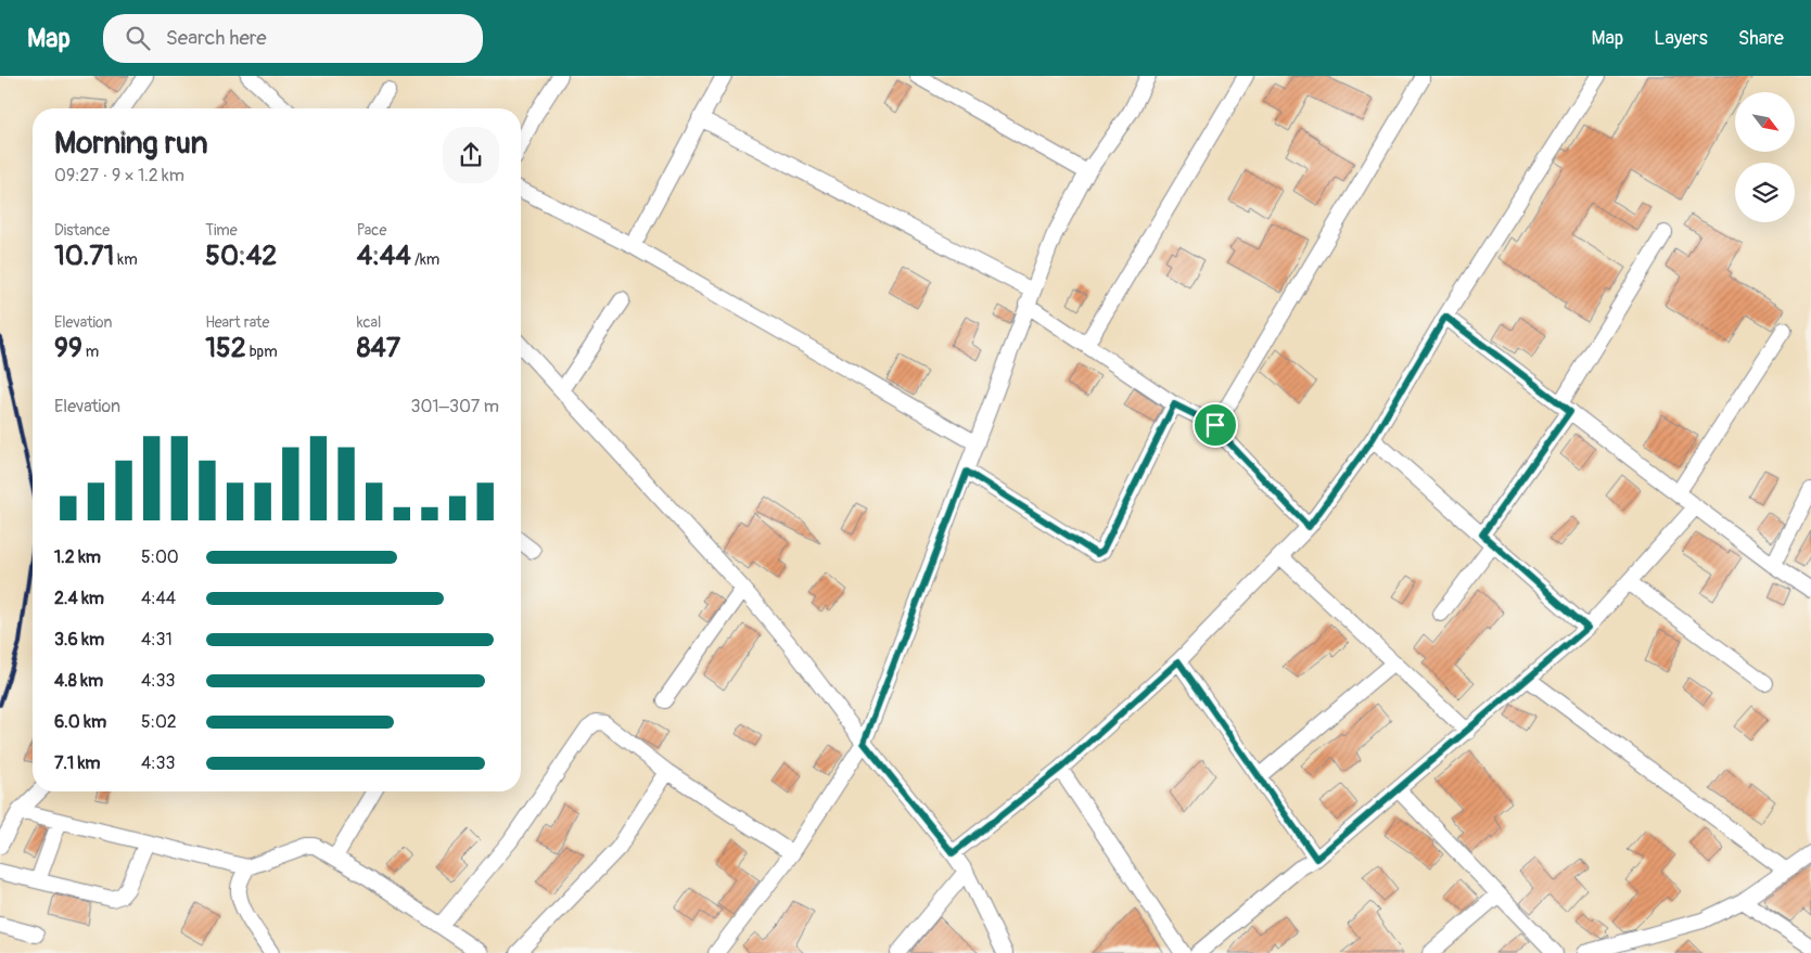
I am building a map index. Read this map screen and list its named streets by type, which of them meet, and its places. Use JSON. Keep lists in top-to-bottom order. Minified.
{"north":"bottom right","page":{"header":"Map","search":"Search here","nav":["Map","Layers","Share"],"heading":["Morning run","09:27 · 9 × 1.2 km"],"stats":[["Distance","10.71 km"],["Time","50:42"],["Pace","4:44 /km"],["Elevation","99 m"],["Heart rate","152 bpm"],["kcal","847"]],"chart":["Elevation","301–307 m"],"list":[{"name":"1.2 km","note":"5:00"},{"name":"2.4 km","note":"4:44"},{"name":"3.6 km","note":"4:31"},{"name":"4.8 km","note":"4:33"},{"name":"6.0 km","note":"5:02"},{"name":"7.1 km","note":"4:33"}]}}
